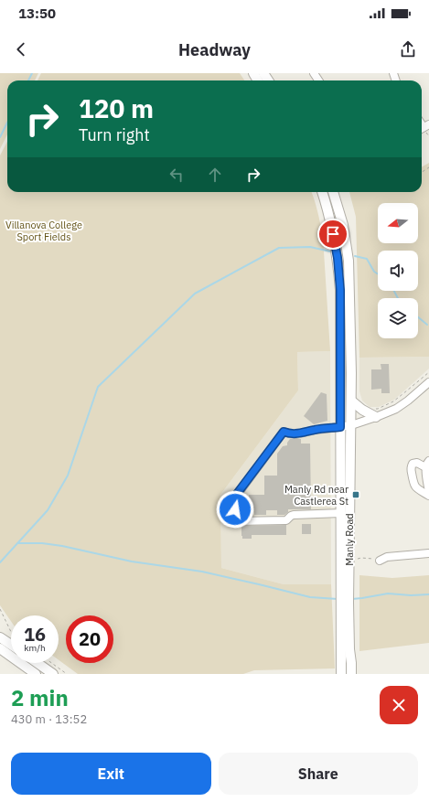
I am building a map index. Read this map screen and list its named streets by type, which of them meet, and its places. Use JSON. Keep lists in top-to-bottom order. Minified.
{"streets":{"main road":["Manly Road"]},"parks":["Villanova College Sport Fields"],"places":{"transit":["Manly Rd near Castlerea St"]},"north":"left","page":{"status":"13:50","header":"Headway","turn":["120 m","Turn right"],"speed":"16 km/h","limit":"20","heading":["2 min","430 m · 13:52"],"buttons":["Exit","Share"]}}
